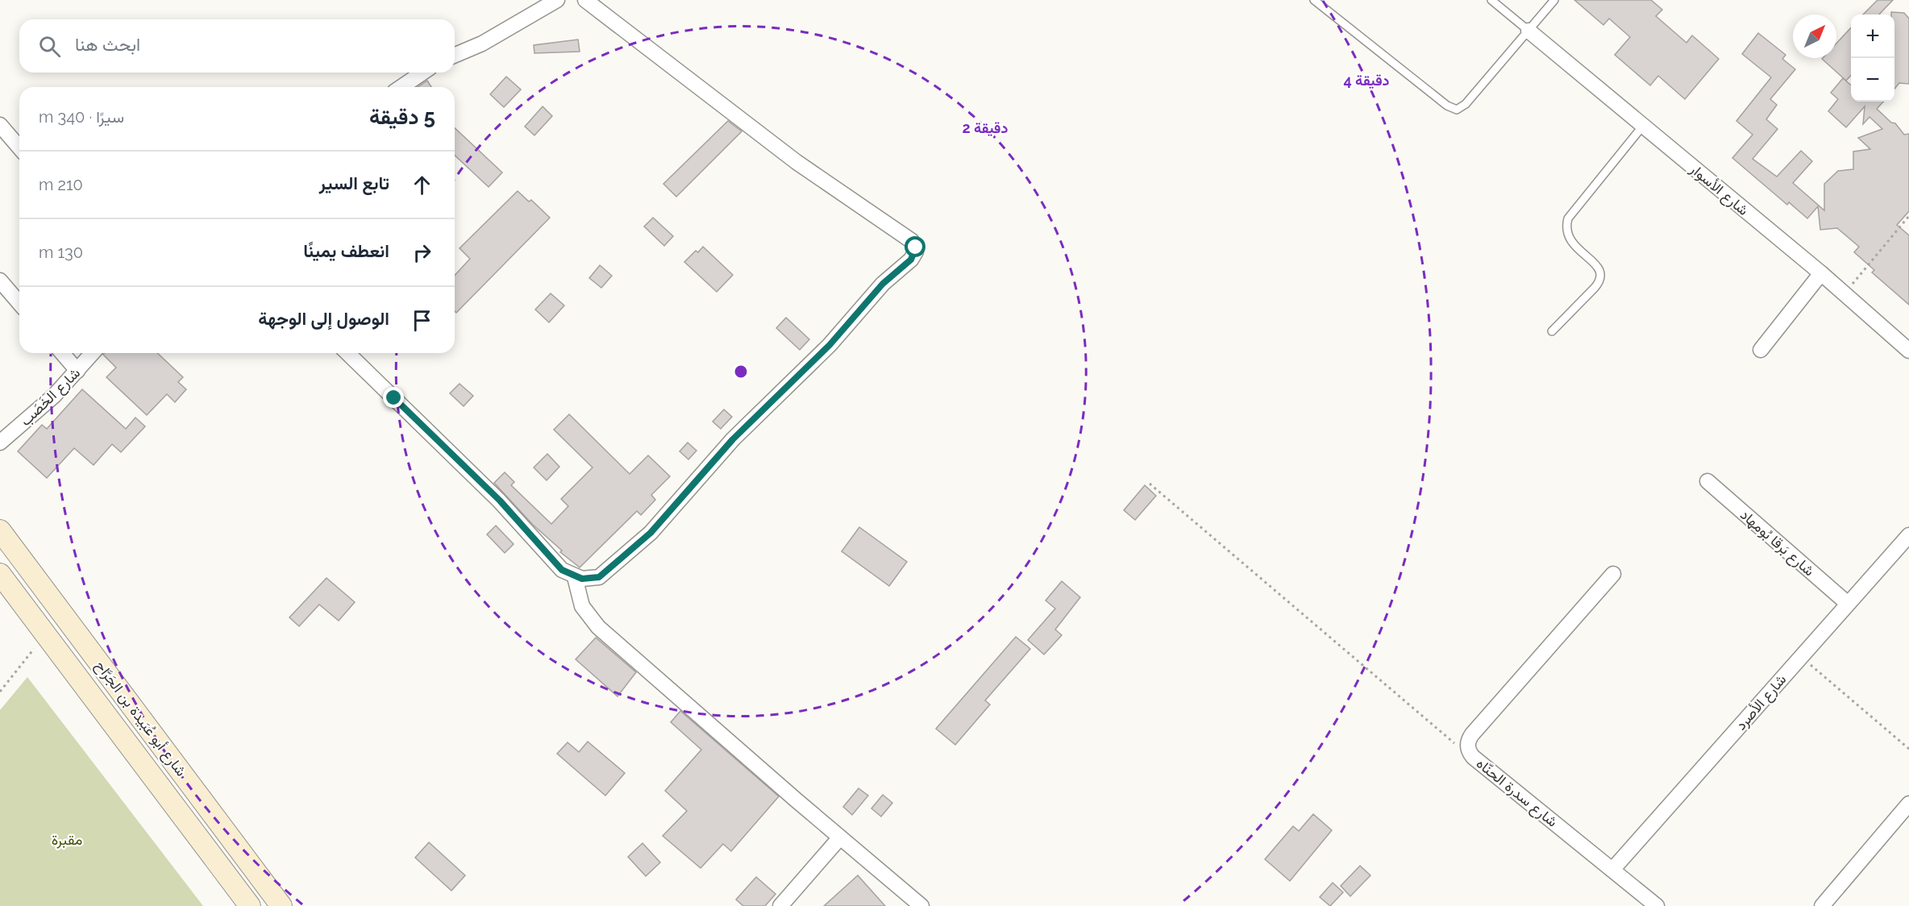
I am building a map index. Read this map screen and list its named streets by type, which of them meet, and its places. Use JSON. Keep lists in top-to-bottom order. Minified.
{"streets":{"main road":["شارع أبو عُبَيدة بن الجَرَّاح"],"street":["شارع الأسوار","شارع الخَصَب","شارع بَرقا بُومهاد","شارع الأصرد","شارع سدرة الحنّاه"]},"crossings":[["شارع بَرقا بُومهاد","شارع الأصرد"],["شارع الأصرد","شارع سدرة الحنّاه"]],"parks":["مقبرة"],"north":"top right","page":{"map_buttons":["+","−"],"search":"ابحث هنا","heading":["5 دقيقة","سيرًا · 340 m"],"list":[["تابع السير","210 m"],["انعطف يمينًا","130 m"],"الوصول إلى الوجهة"]},"rings":["4 دقيقة","2 دقيقة"]}
